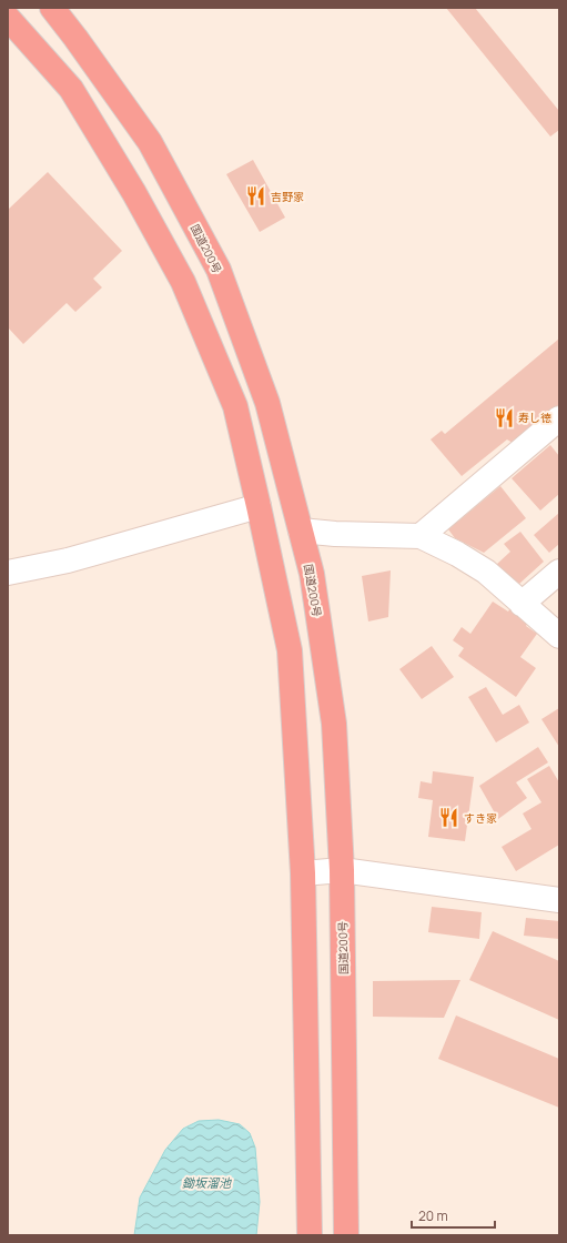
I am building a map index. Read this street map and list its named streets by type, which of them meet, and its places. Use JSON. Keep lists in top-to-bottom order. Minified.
{"streets":{"highway":["国道200号"]},"water":["鋤坂溜池"],"places":{"restaurant":["吉野家","寿し徳","すき家"]},"scale_bar":"20 m"}
